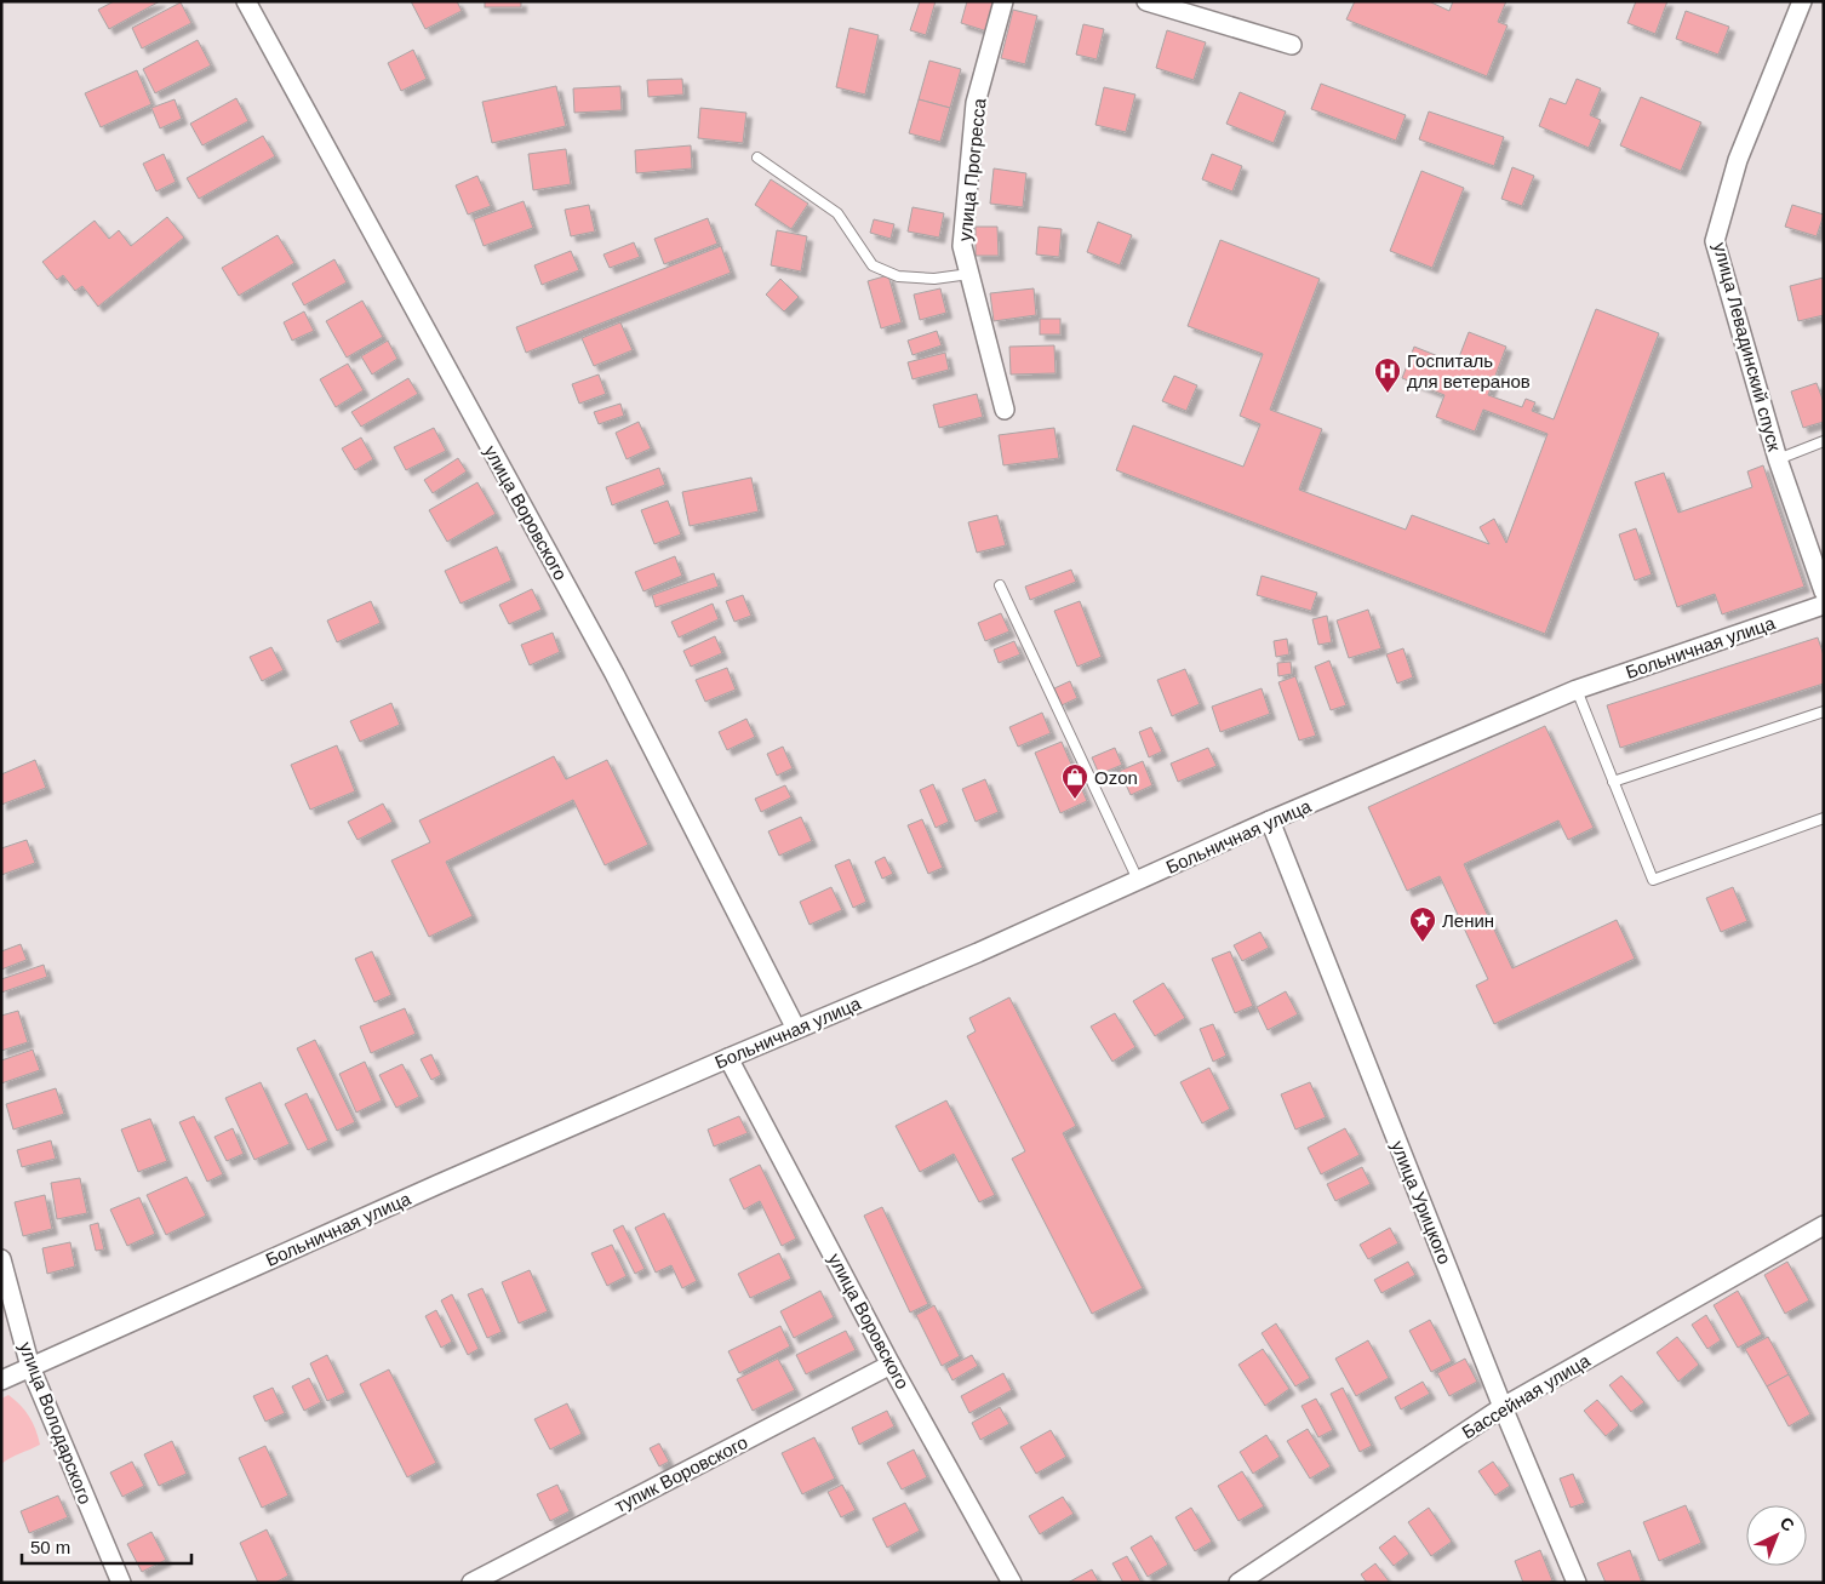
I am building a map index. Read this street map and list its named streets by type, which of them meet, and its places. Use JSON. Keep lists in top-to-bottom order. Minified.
{"streets":{"street":["улица Прогресса","улица Левадинский спуск","улица Воровского","Больничная улица","улица Урицкого","Бассейная улица","улица Володарского","тупик Воровского"]},"crossings":[["улица Воровского","Больничная улица"],["улица Воровского","тупик Воровского"],["Больничная улица","улица Урицкого"],["Больничная улица","улица Володарского"],["улица Урицкого","Бассейная улица"]],"places":{"hospital":["Госпиталь для ветеранов"],"shop":["Ozon"],"place":["Ленин"]},"scale_bar":"50 m","north":"top right"}
